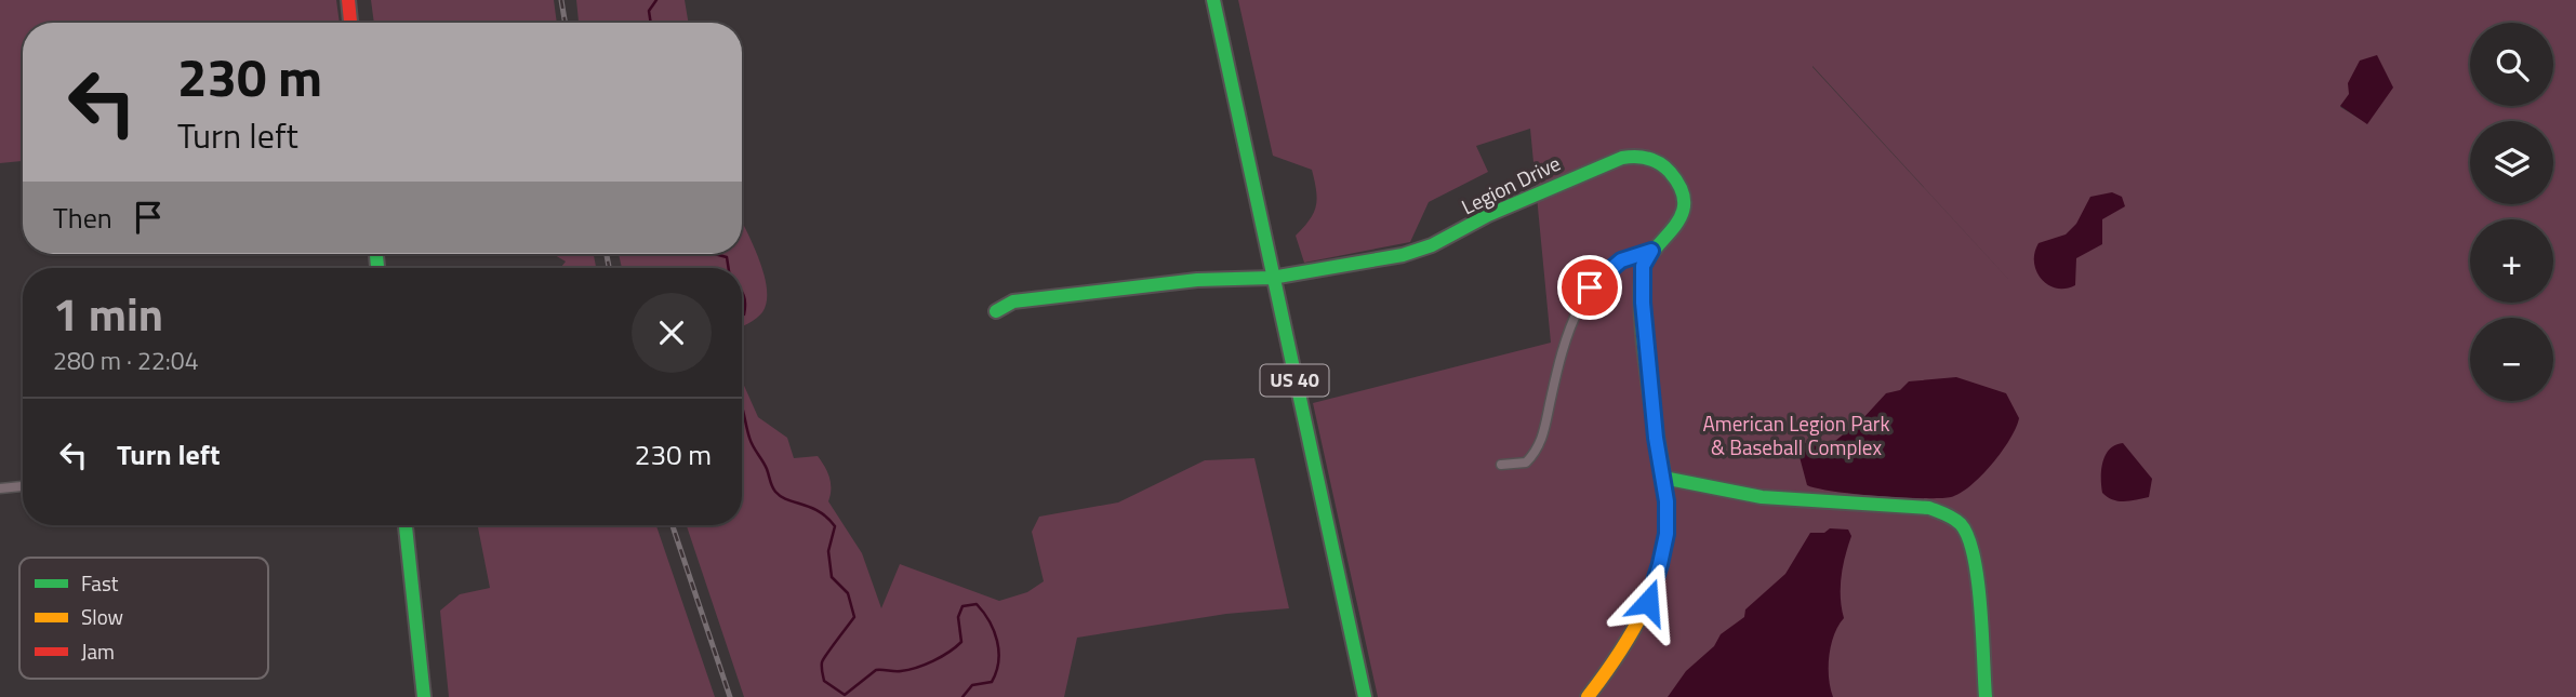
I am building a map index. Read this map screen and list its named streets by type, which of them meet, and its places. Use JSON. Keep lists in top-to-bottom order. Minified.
{"streets":{"street":["Legion Drive","US 40"]},"crossings":[["Legion Drive","US 40"]],"parks":["American Legion Park & Baseball Complex"],"legend":["Fast","Slow","Jam"],"page":{"map_buttons":["+","−"],"turn":["230 m","Turn left"],"then":"Then","heading":["1 min","280 m · 22:04"],"list":[{"name":"Turn left","value":"230 m"}]}}
